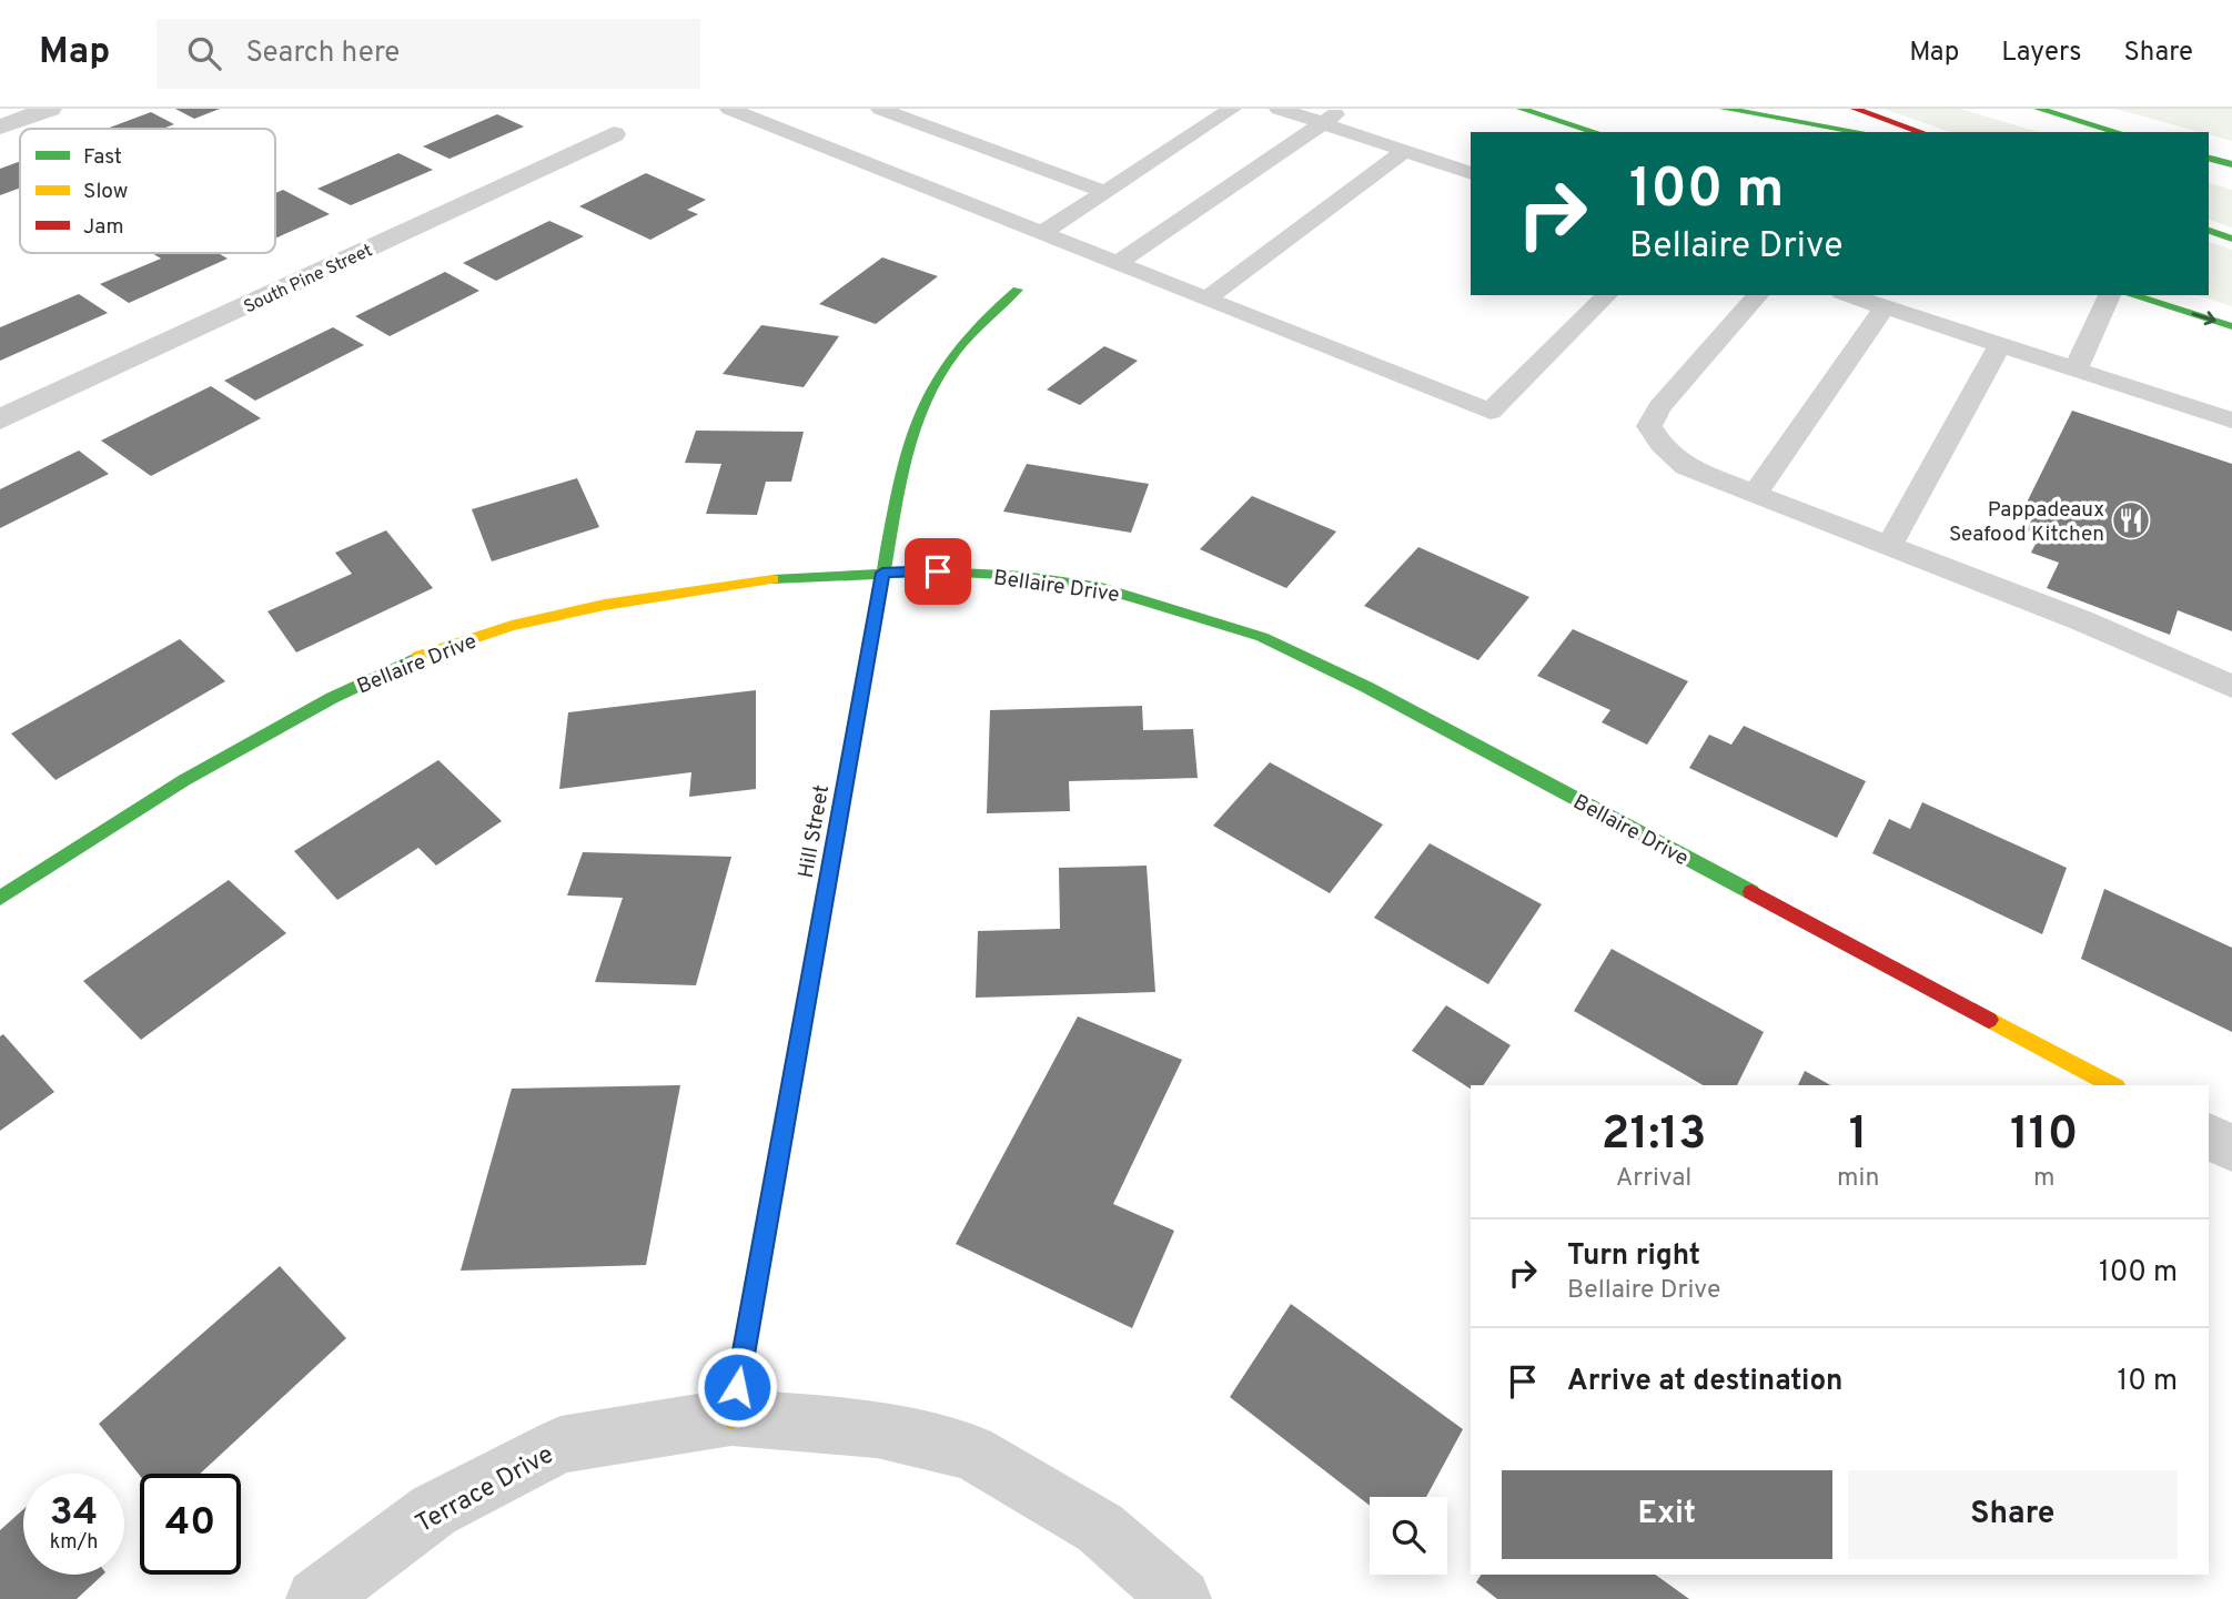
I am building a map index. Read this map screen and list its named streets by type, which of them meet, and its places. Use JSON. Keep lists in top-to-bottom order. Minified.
{"streets":{"main road":["Bellaire Drive","Hill Street"],"street":["South Pine Street","Terrace Drive"]},"crossings":[["Bellaire Drive","Hill Street"],["Hill Street","Terrace Drive"]],"places":{"restaurant":["Pappadeaux Seafood Kitchen"]},"legend":["Fast","Slow","Jam"],"page":{"header":"Map","search":"Search here","nav":["Map","Layers","Share"],"turn":["100 m","Bellaire Drive"],"eta":["21:13","Arrival","1","min","110","m"],"list":[{"name":"Turn right","note":"Bellaire Drive","value":"100 m"},{"name":"Arrive at destination","value":"10 m"}],"buttons":["Exit","Share"],"speed":"34 km/h","limit":"40"}}
